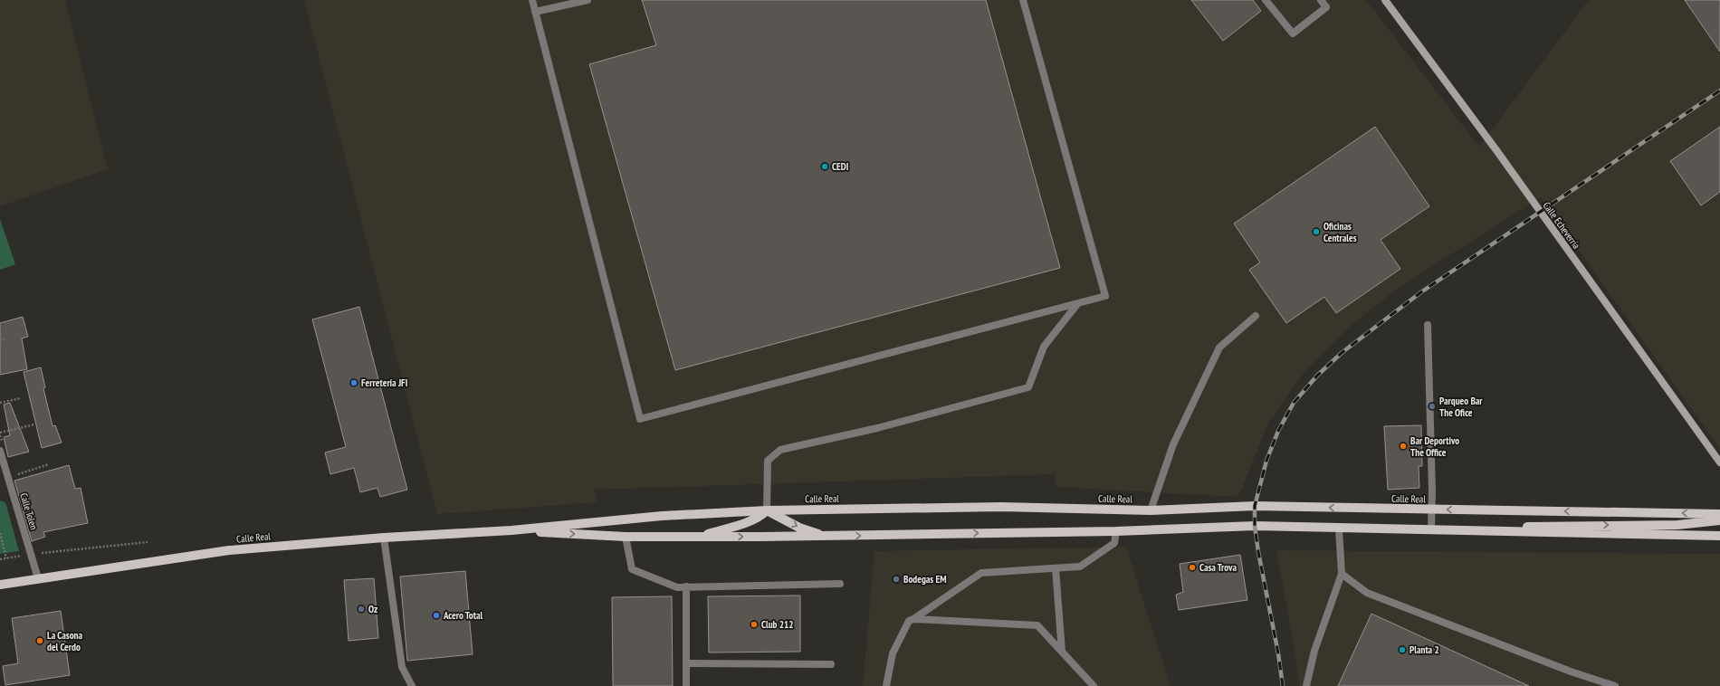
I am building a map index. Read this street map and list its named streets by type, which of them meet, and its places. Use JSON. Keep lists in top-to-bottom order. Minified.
{"streets":{"main road":["Calle Real"],"street":["Calle Echeverría"],"lane":["Calle Tolen"]},"crossings":[["Calle Real","Calle Tolen"]],"places":["CEDI","Oficinas Centrales","Ferretería JFI","Parqueo Bar The Ofice","Bar Deportivo The Office","Casa Trova","Bodegas EM","Oz","Acero Total","Club 212","La Casona del Cerdo","Planta 2"]}
